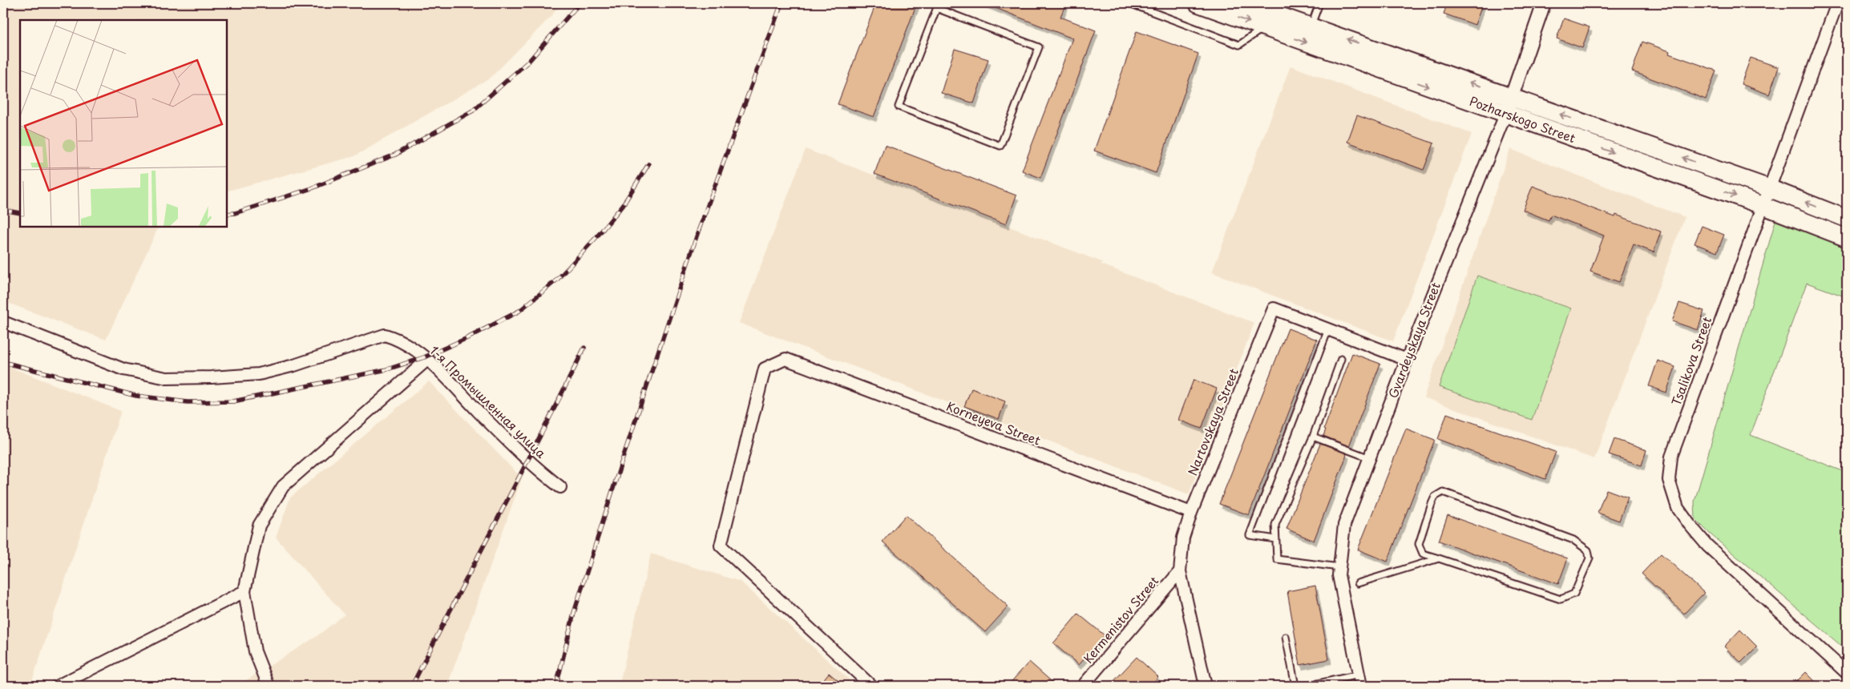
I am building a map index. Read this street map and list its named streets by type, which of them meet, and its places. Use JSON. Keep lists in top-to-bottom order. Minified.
{"streets":{"main road":["Pozharskogo Street"],"street":["Gvardeyskaya Street","Tsalikova Street","1-я Промышленная улица","Nartovskaya Street","Korneyeva Street","Kermenistov Street"]},"crossings":[["Pozharskogo Street","Gvardeyskaya Street"],["Pozharskogo Street","Tsalikova Street"],["Gvardeyskaya Street","Nartovskaya Street"],["Nartovskaya Street","Korneyeva Street"],["Nartovskaya Street","Kermenistov Street"]]}
